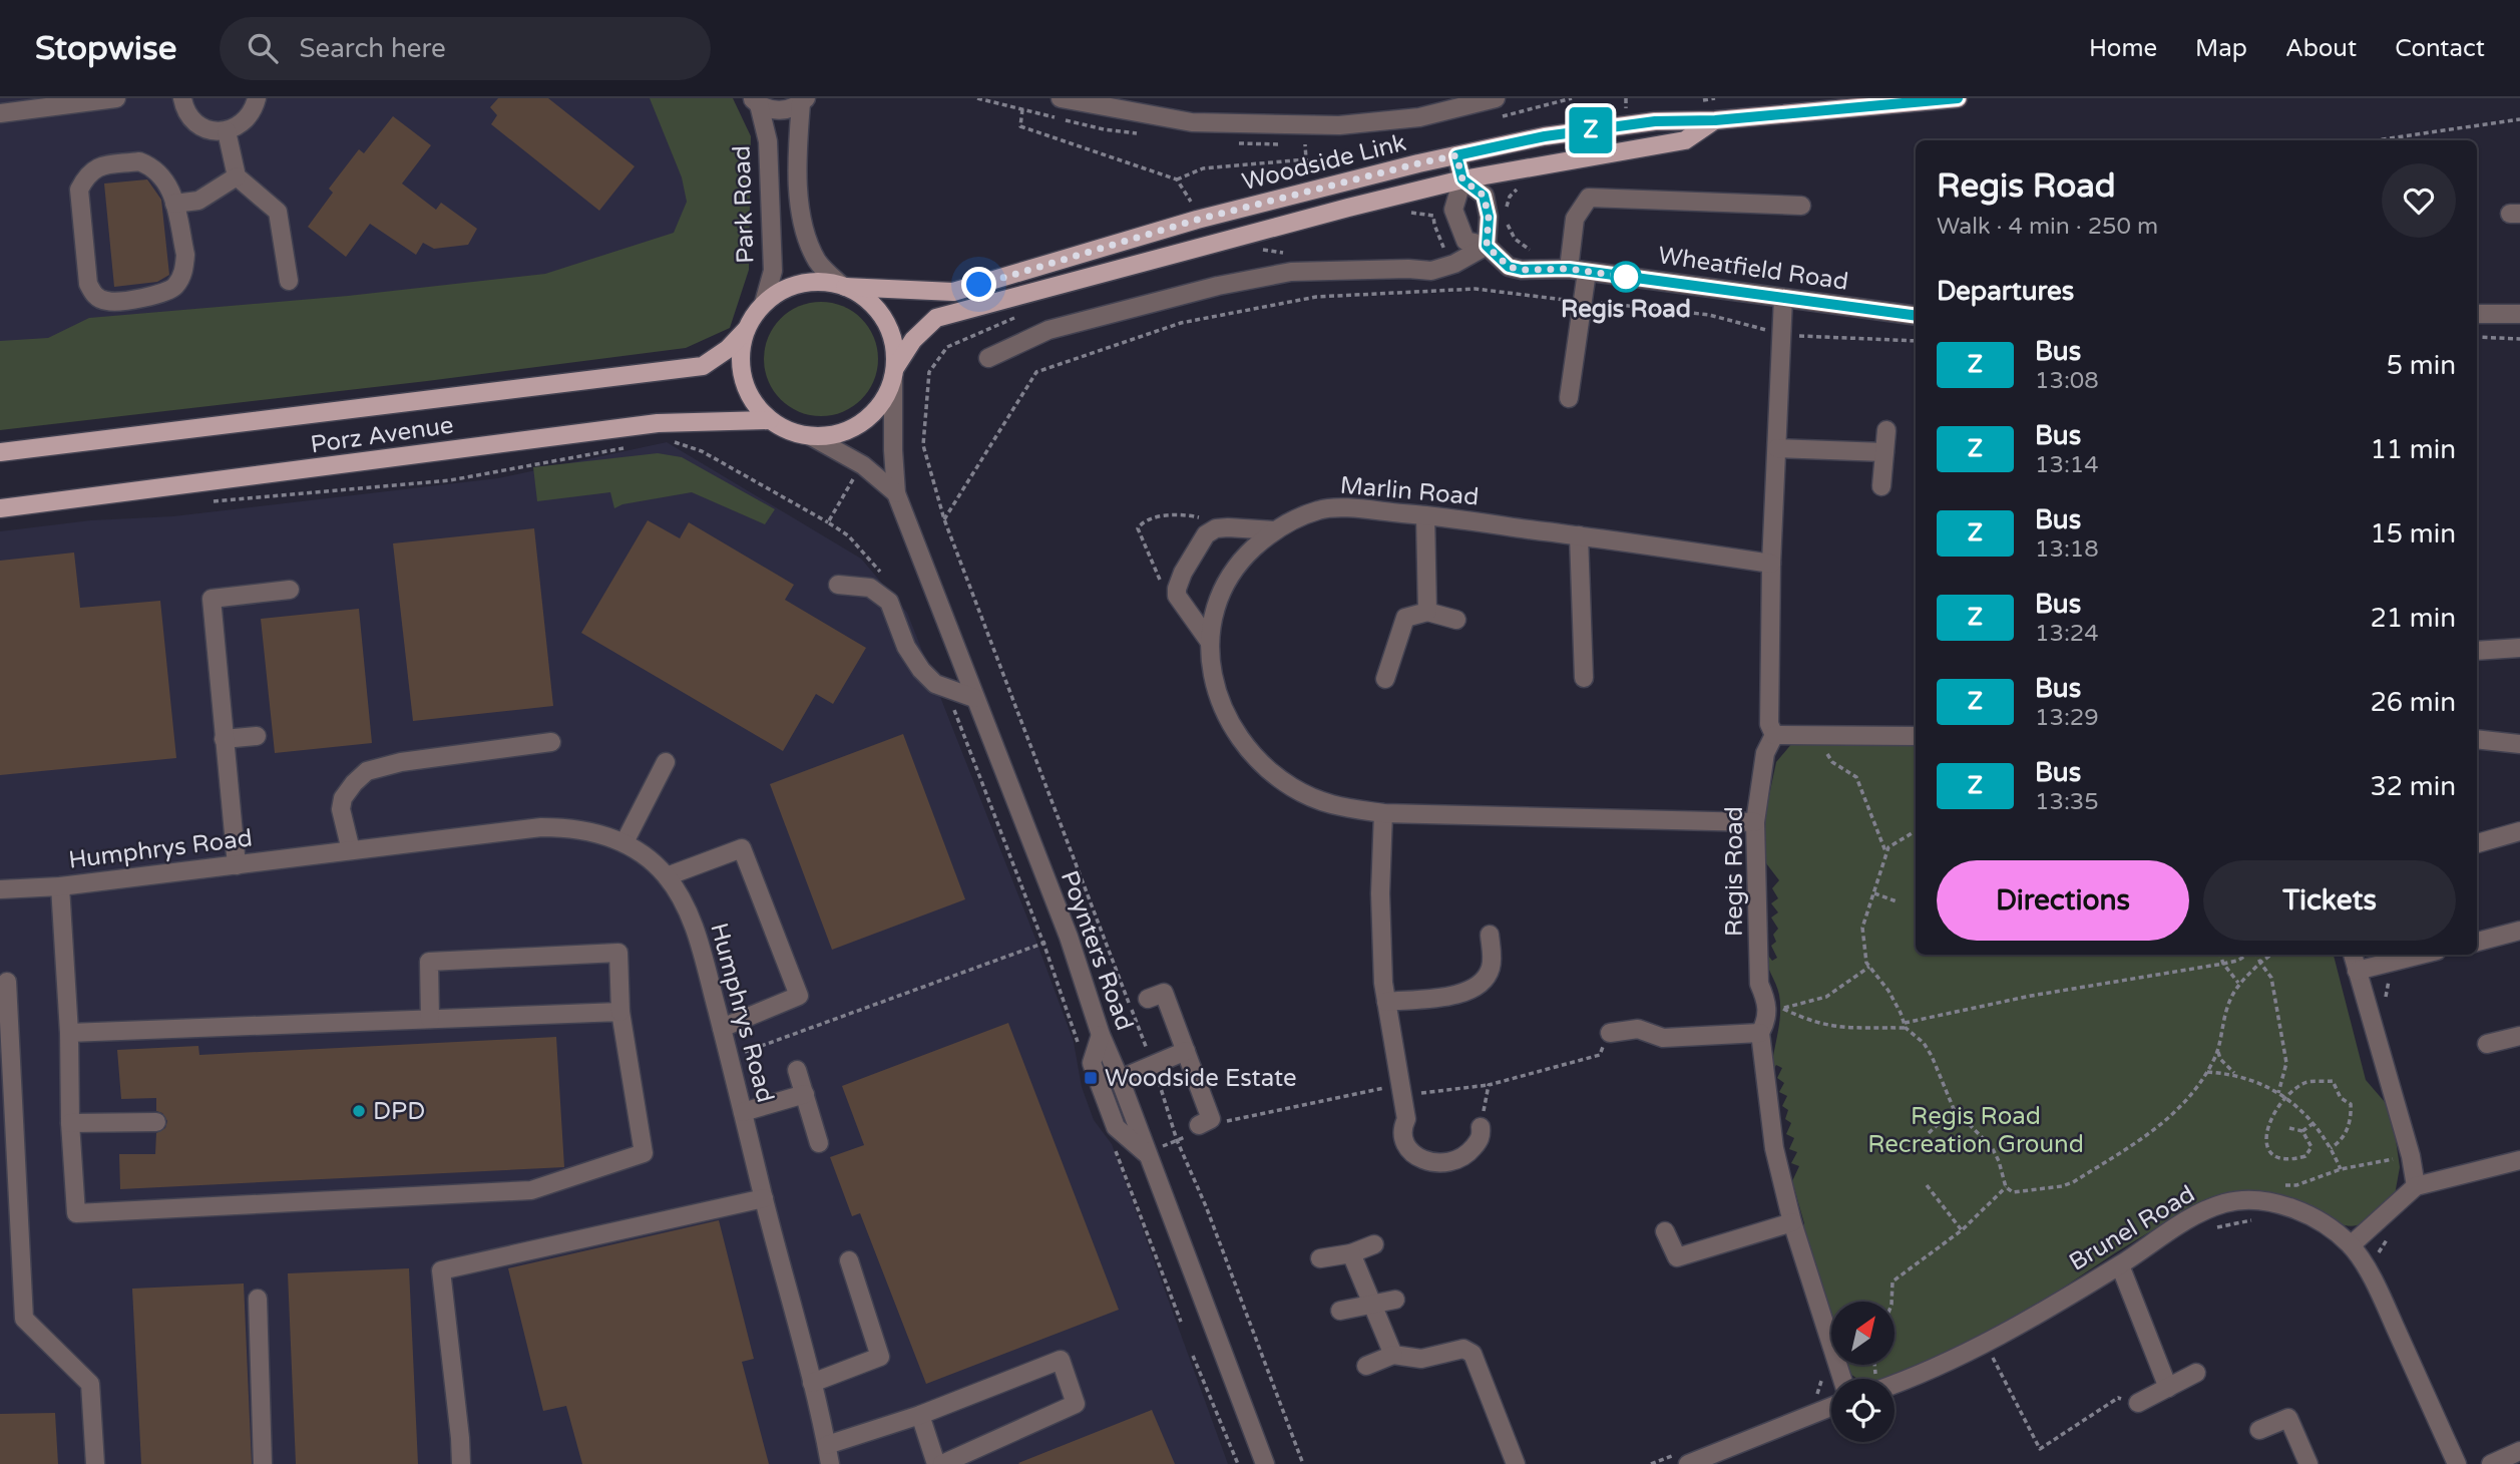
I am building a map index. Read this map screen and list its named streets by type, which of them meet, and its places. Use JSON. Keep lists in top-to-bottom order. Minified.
{"streets":{"main road":["Woodside Link","Porz Avenue"],"street":["Park Road","Wheatfield Road","Marlin Road","Humphrys Road","Regis Road","Poynters Road","Brunel Road"]},"crossings":[["Woodside Link","Park Road"],["Woodside Link","Wheatfield Road"],["Woodside Link","Porz Avenue"],["Woodside Link","Poynters Road"],["Park Road","Porz Avenue"],["Park Road","Poynters Road"],["Wheatfield Road","Regis Road"],["Porz Avenue","Poynters Road"],["Marlin Road","Regis Road"]],"parks":["Regis Road Recreation Ground"],"places":{"other":["Regis Road","DPD"],"transit":["Woodside Estate"]},"lines":["bus line Z"],"north":"top right","page":{"header":"Stopwise","search":"Search here","nav":["Home","Map","About","Contact"],"on_map":"Z","heading":[["Regis Road","Walk · 4 min · 250 m"],"Departures"],"list":[{"mark":"Z","name":"Bus","note":"13:08","value":"5 min"},{"mark":"Z","name":"Bus","note":"13:14","value":"11 min"},{"mark":"Z","name":"Bus","note":"13:18","value":"15 min"},{"mark":"Z","name":"Bus","note":"13:24","value":"21 min"},{"mark":"Z","name":"Bus","note":"13:29","value":"26 min"},{"mark":"Z","name":"Bus","note":"13:35","value":"32 min"}],"buttons":["Directions","Tickets"]}}
